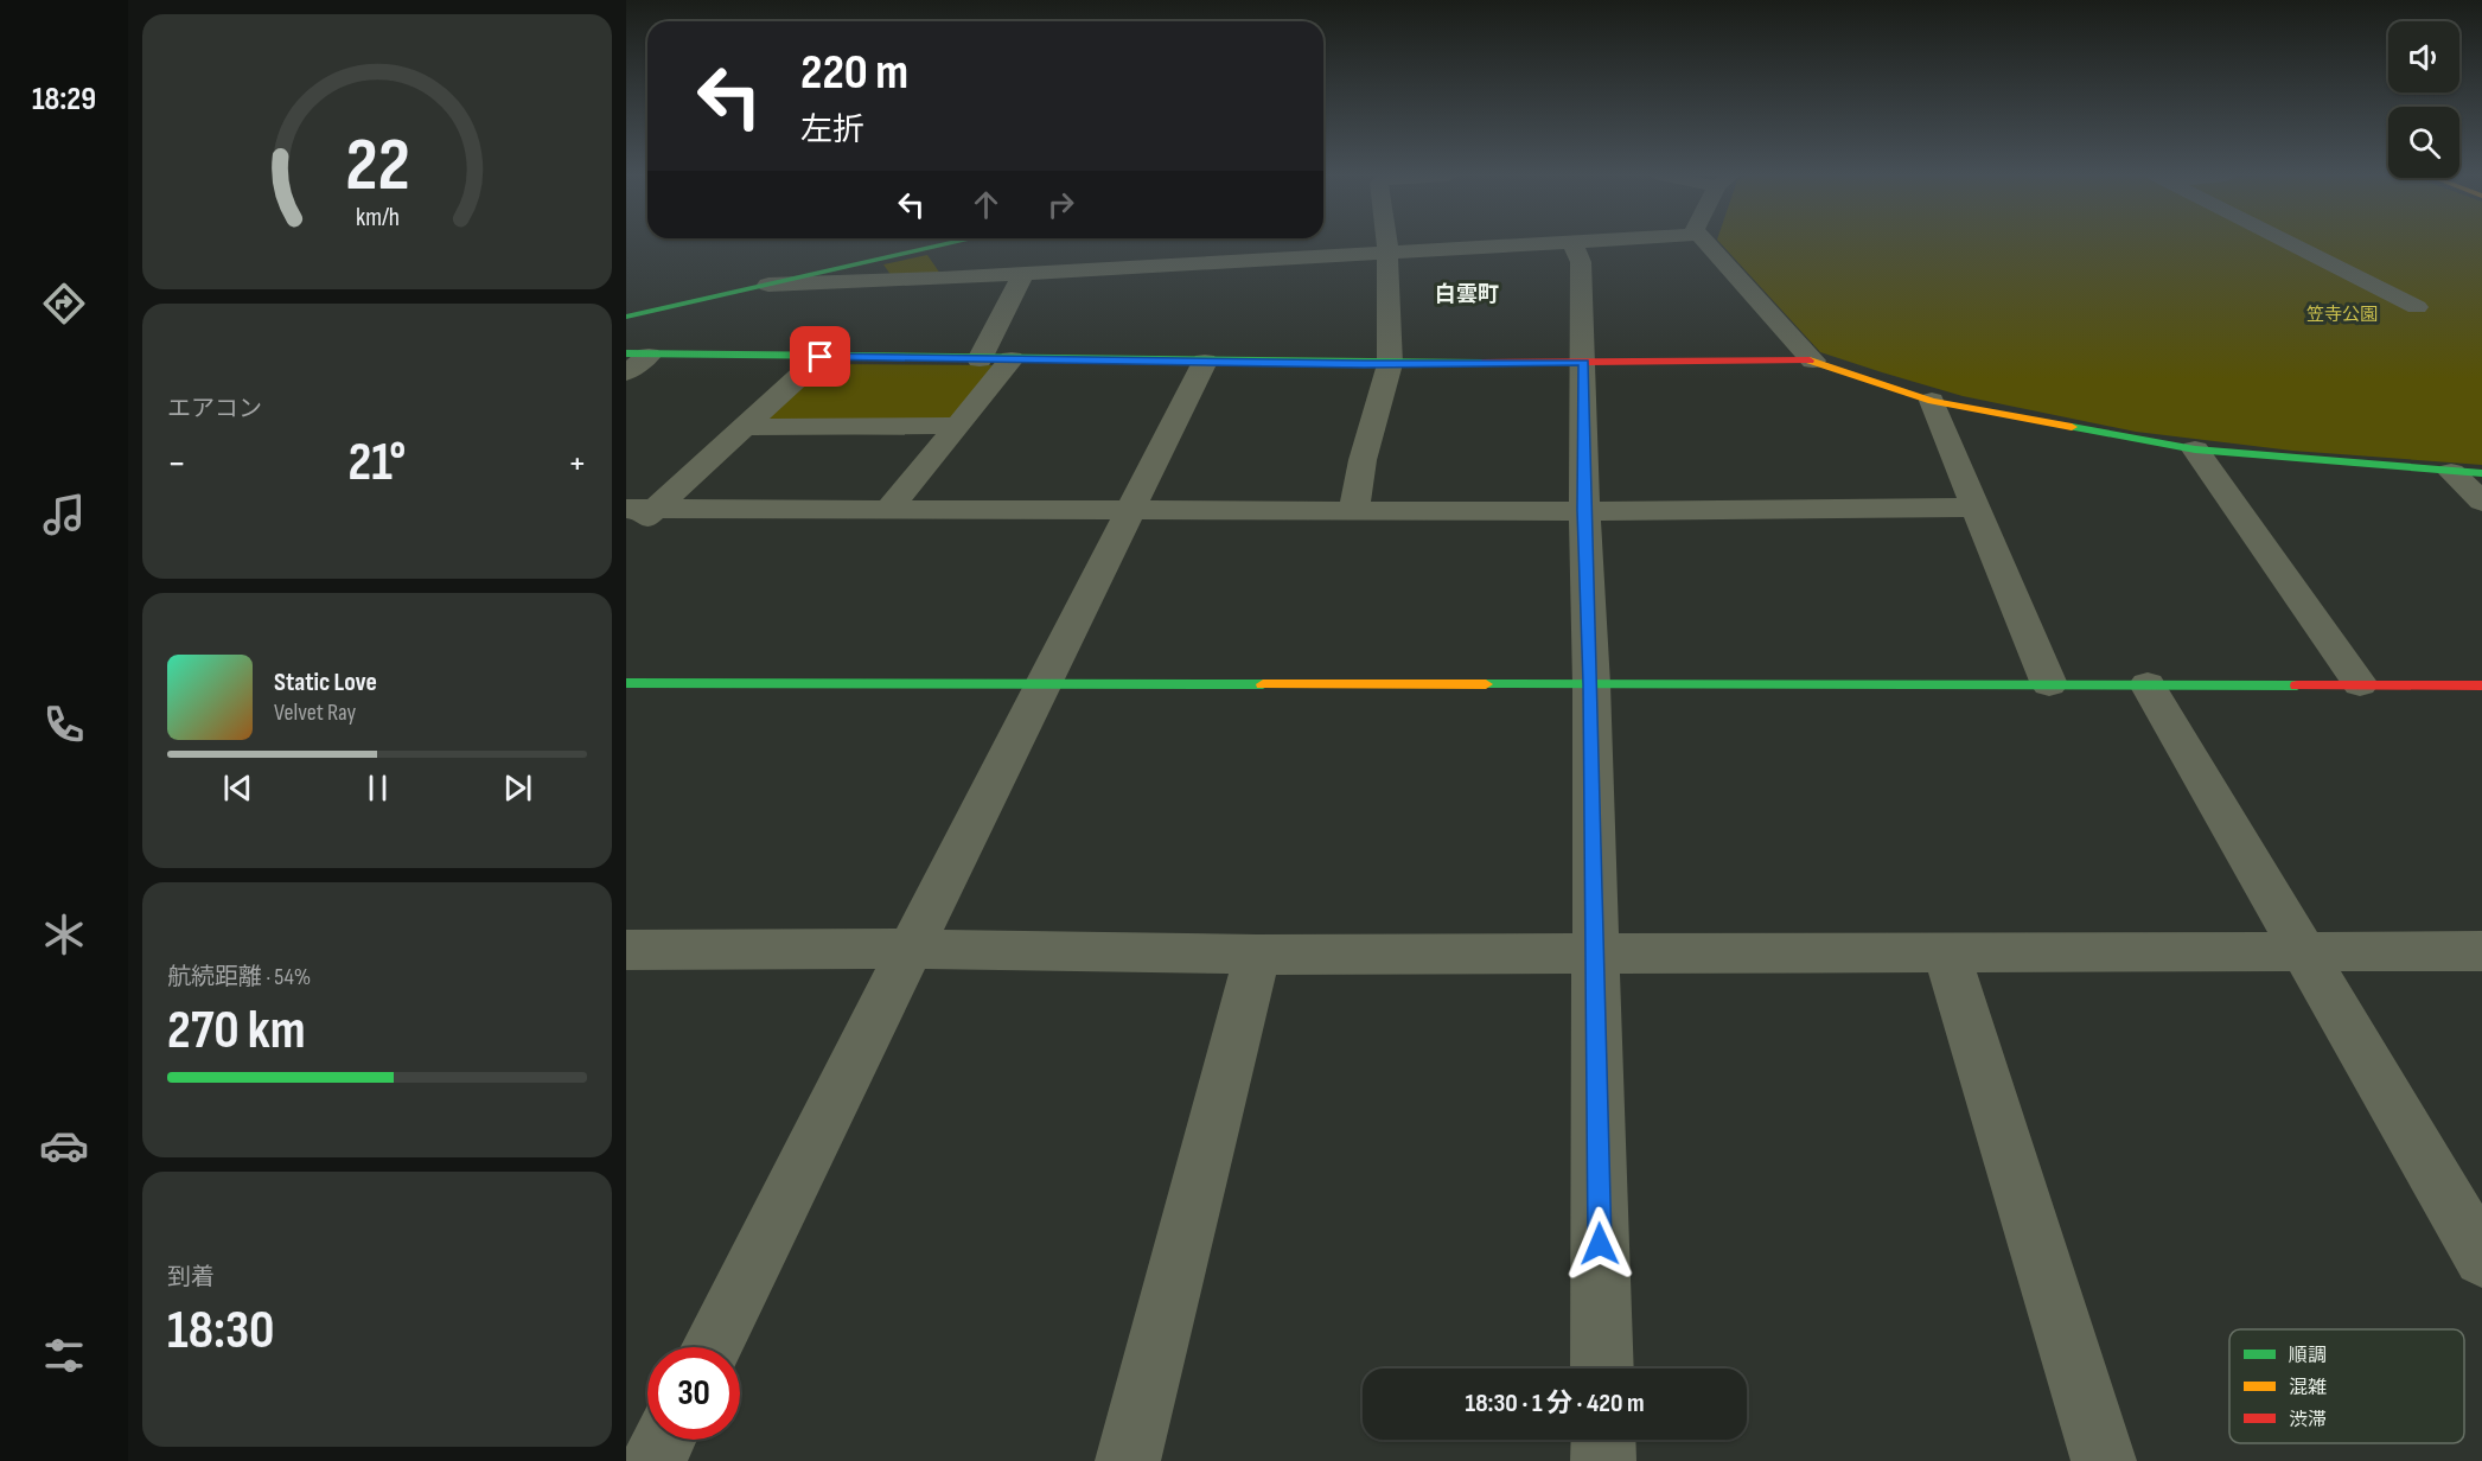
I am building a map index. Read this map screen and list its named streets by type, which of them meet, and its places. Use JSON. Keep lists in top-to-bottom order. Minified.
{"districts":["白雲町"],"parks":["笠寺公園"],"legend":["順調","混雑","渋滞"],"page":{"tabs":"18:29","turn":["220 m","左折"],"tile":["エアコン",["航続距離 · 54%","270 km"],["到着","18:30"]],"heat":["−","21°","+"],"song":["Static Love","Velvet Ray"],"limit":"30","trip":"18:30 · 1 分 · 420 m","gauge":["22","km/h"]}}
